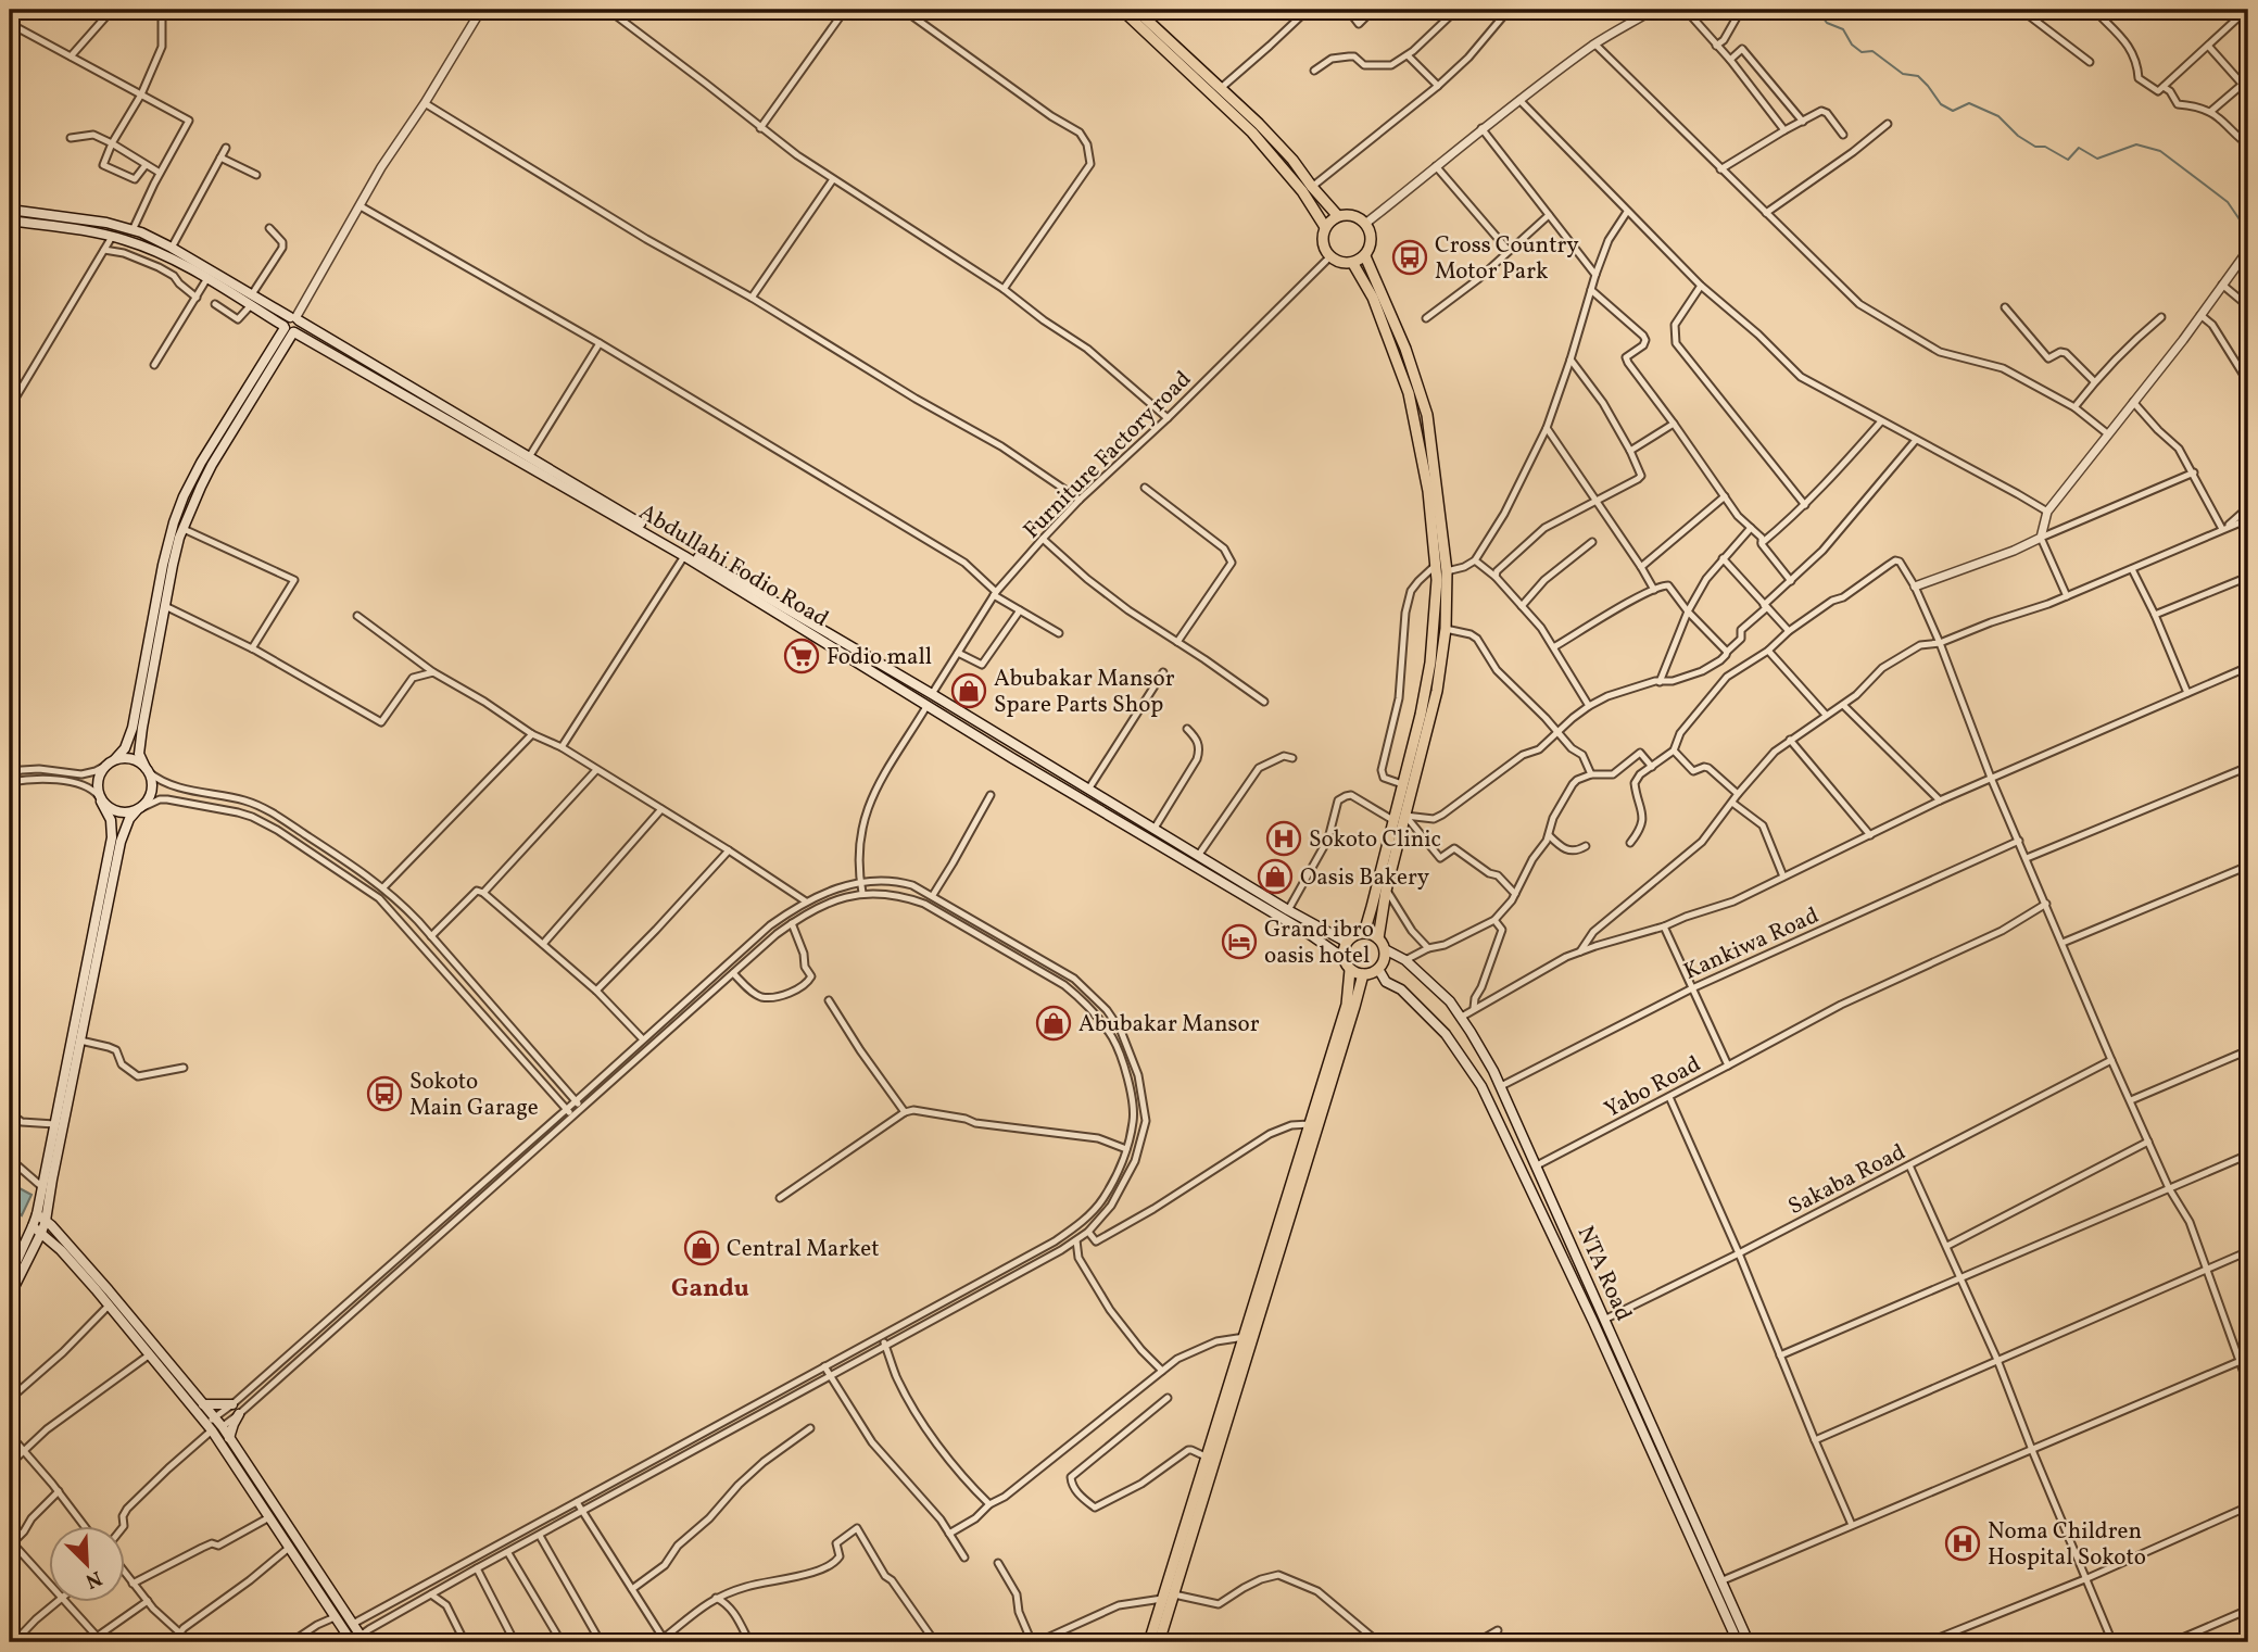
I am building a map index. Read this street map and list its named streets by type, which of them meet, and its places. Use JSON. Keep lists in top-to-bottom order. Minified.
{"streets":{"main road":["Abdullahi Fodio Road","NTA Road"],"street":["Furniture Factory road","Kankiwa Road","Yabo Road","Sakaba Road"]},"crossings":[["Furniture Factory road","Abdullahi Fodio Road"],["Abdullahi Fodio Road","NTA Road"],["Kankiwa Road","Yabo Road"],["Kankiwa Road","NTA Road"],["Yabo Road","NTA Road"],["Sakaba Road","NTA Road"]],"districts":["Gandu"],"places":{"bus stop":["Cross Country Motor Park","Sokoto Main Garage"],"supermarket":["Fodio mall"],"shop":["Abubakar Mansor Spare Parts Shop","Oasis Bakery","Abubakar Mansor","Central Market"],"hospital":["Sokoto Clinic","Noma Children Hospital Sokoto"],"hotel":["Grand ibro oasis hotel"]},"north":"bottom right"}
